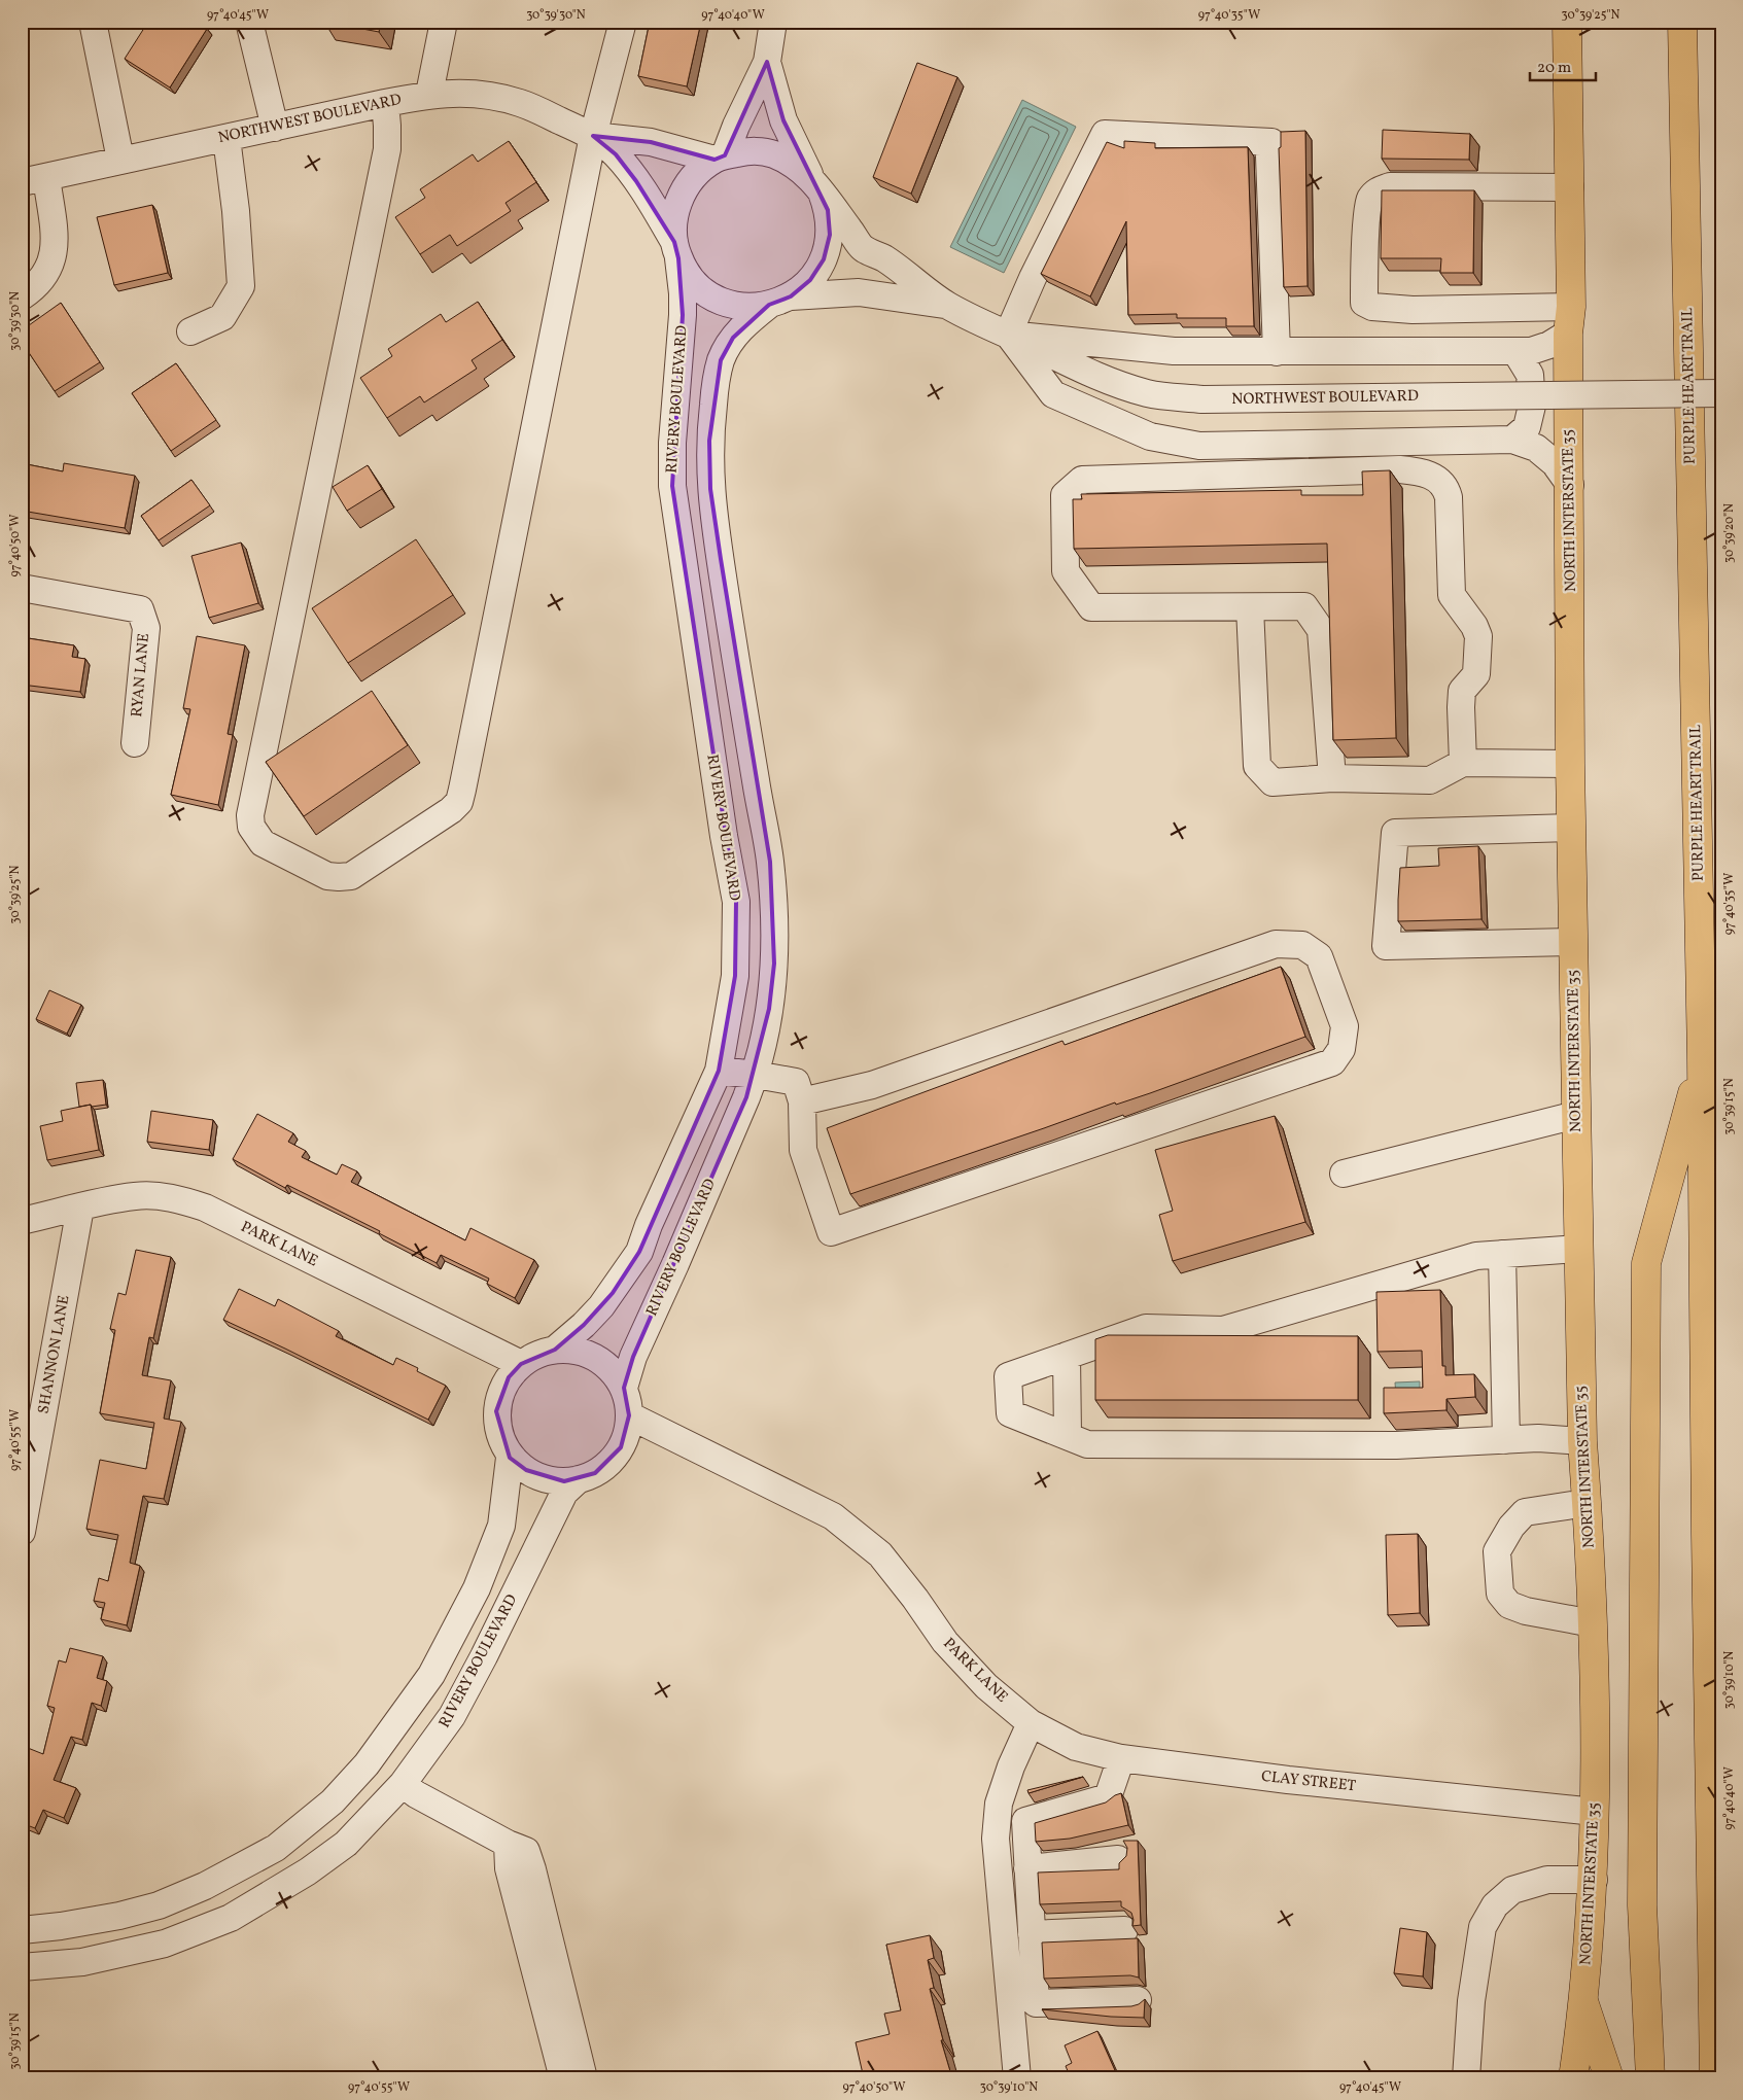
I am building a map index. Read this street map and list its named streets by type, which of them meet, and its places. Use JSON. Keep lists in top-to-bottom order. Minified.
{"streets":{"main road":["PURPLE HEART TRAIL","NORTH INTERSTATE 35"],"street":["NORTHWEST BOULEVARD","RIVERY BOULEVARD","RYAN LANE","PARK LANE","SHANNON LANE","CLAY STREET"]},"crossings":[["NORTHWEST BOULEVARD","RIVERY BOULEVARD"],["RIVERY BOULEVARD","PARK LANE"],["NORTH INTERSTATE 35","CLAY STREET"],["PARK LANE","SHANNON LANE"],["PARK LANE","CLAY STREET"]],"scale_bar":"20 m","coordinates":["97°40'45\"W","30°39'30\"N","97°40'40\"W","97°40'35\"W","30°39'25\"N","30°39'20\"N","97°40'50\"W","30°39'15\"N","97°40'55\"W","30°39'10\"N"]}
